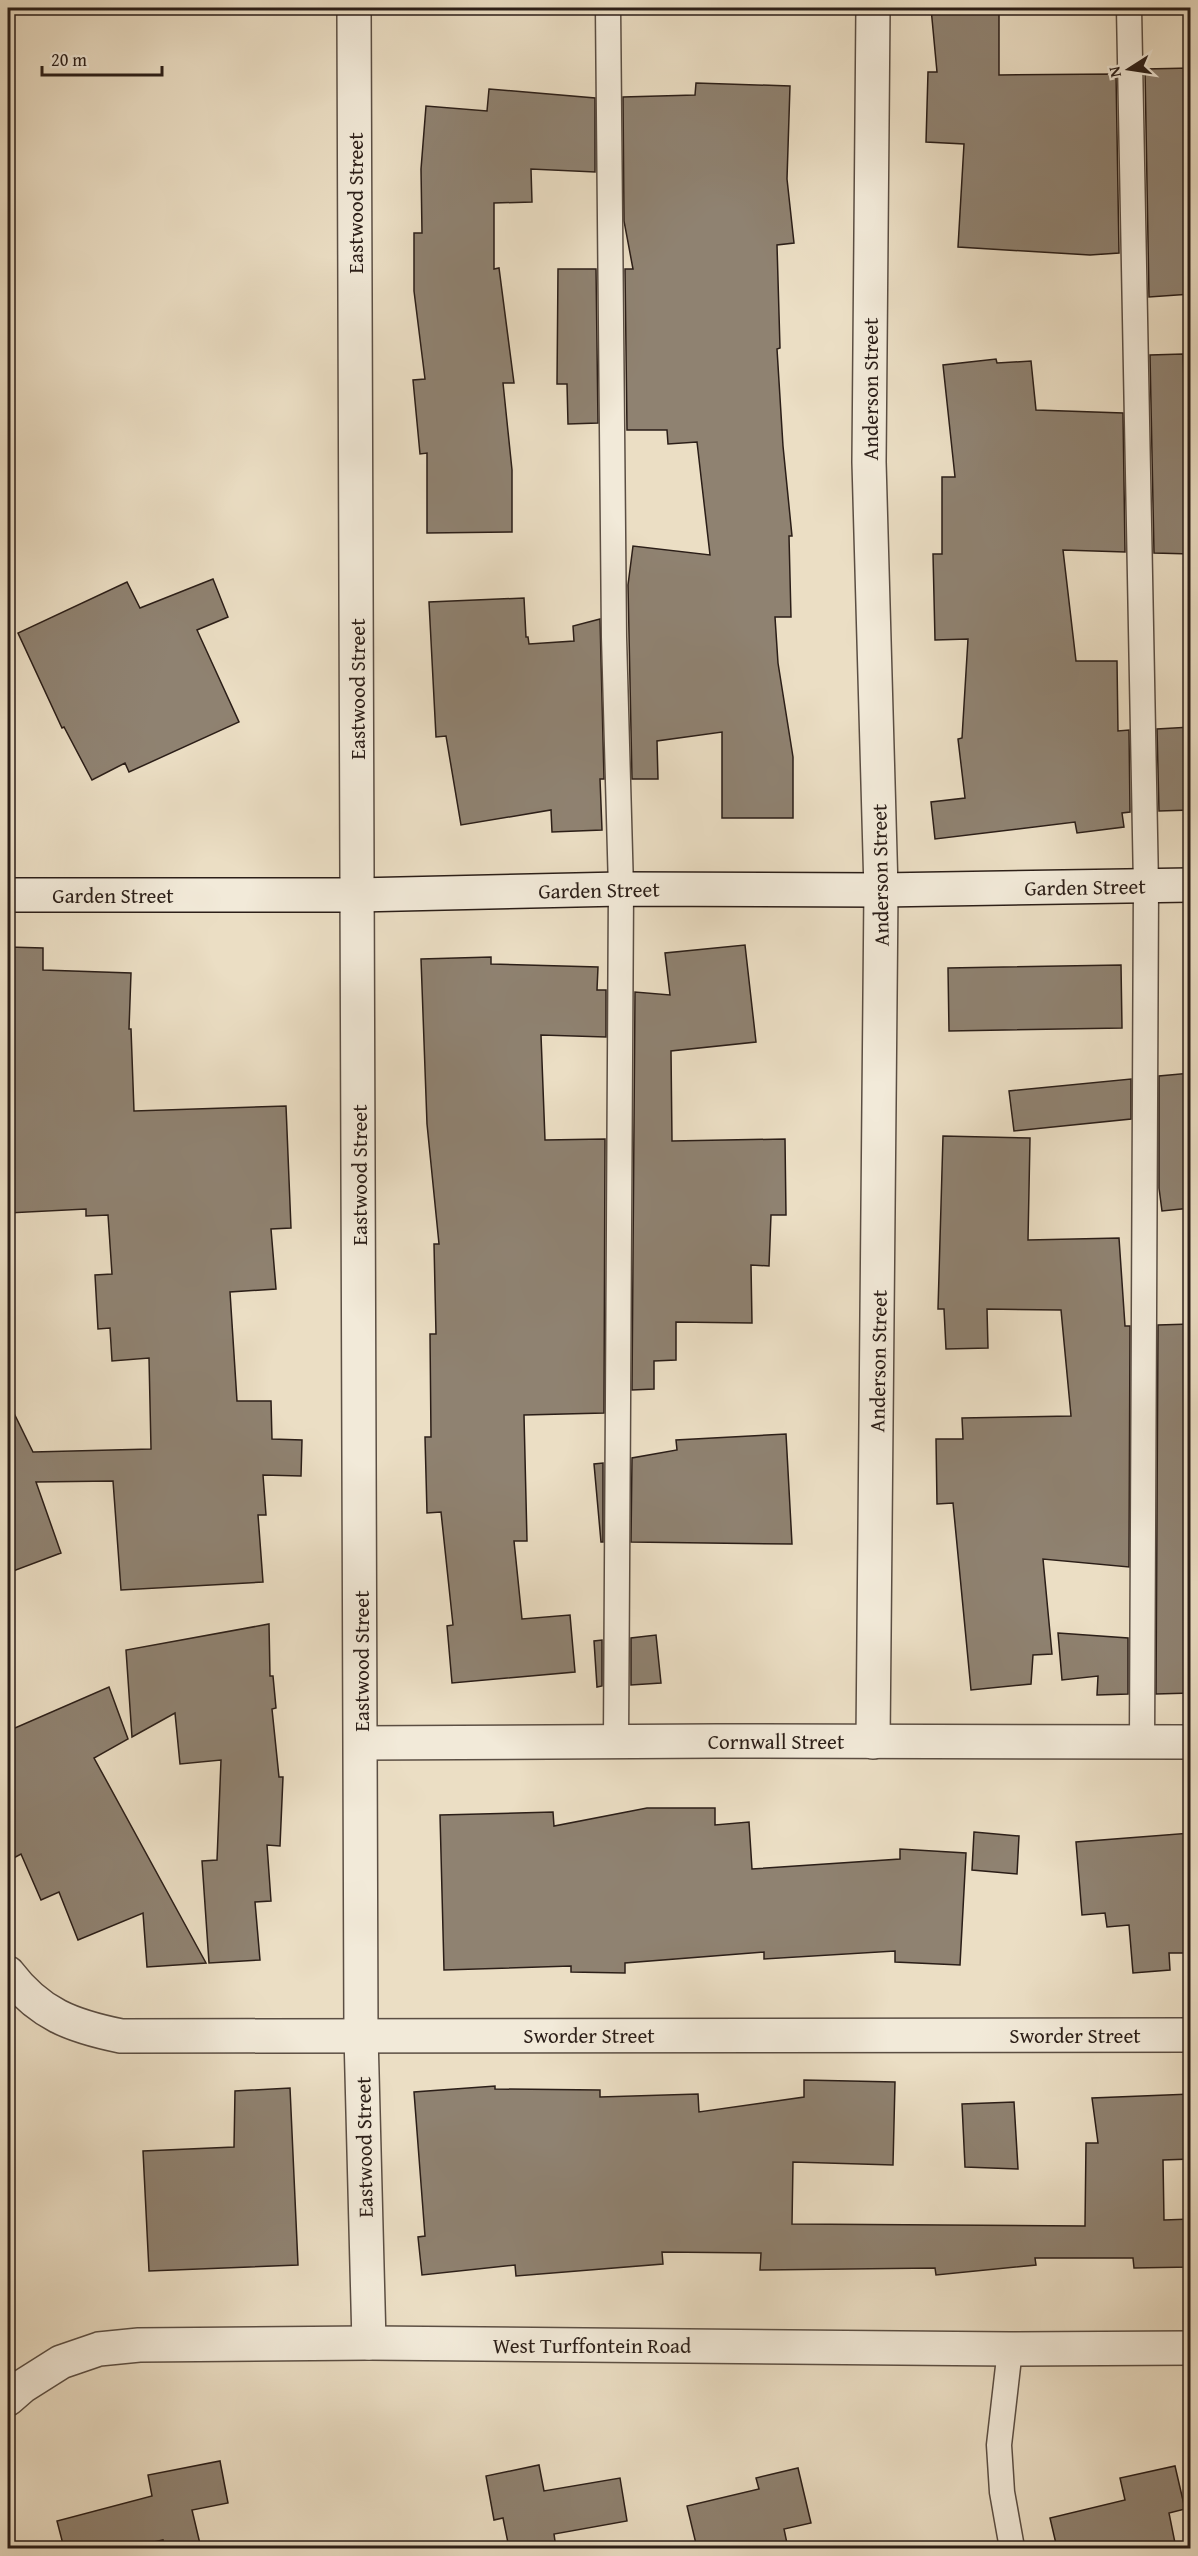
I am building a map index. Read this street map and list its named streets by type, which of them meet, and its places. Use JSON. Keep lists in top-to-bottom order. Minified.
{"streets":{"street":["Eastwood Street","Anderson Street","Garden Street","Cornwall Street","Sworder Street","West Turffontein Road"]},"crossings":[["Eastwood Street","Garden Street"],["Eastwood Street","Cornwall Street"],["Eastwood Street","Sworder Street"],["Eastwood Street","West Turffontein Road"],["Anderson Street","Garden Street"],["Anderson Street","Cornwall Street"]],"scale_bar":"20 m","north":"left"}
